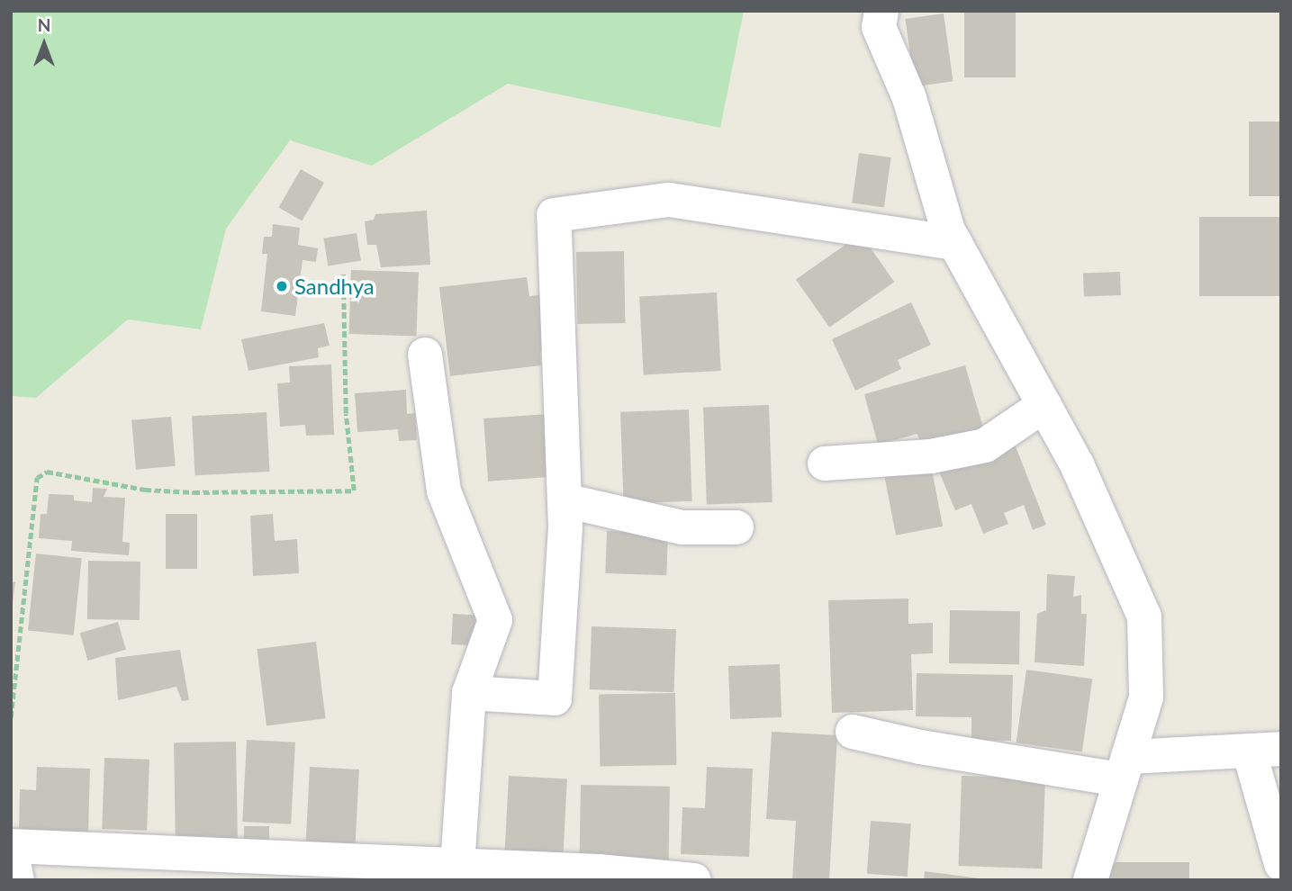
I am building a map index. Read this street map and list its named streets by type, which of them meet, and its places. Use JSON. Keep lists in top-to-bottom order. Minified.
{"places":["Sandhya"],"north":"top"}
